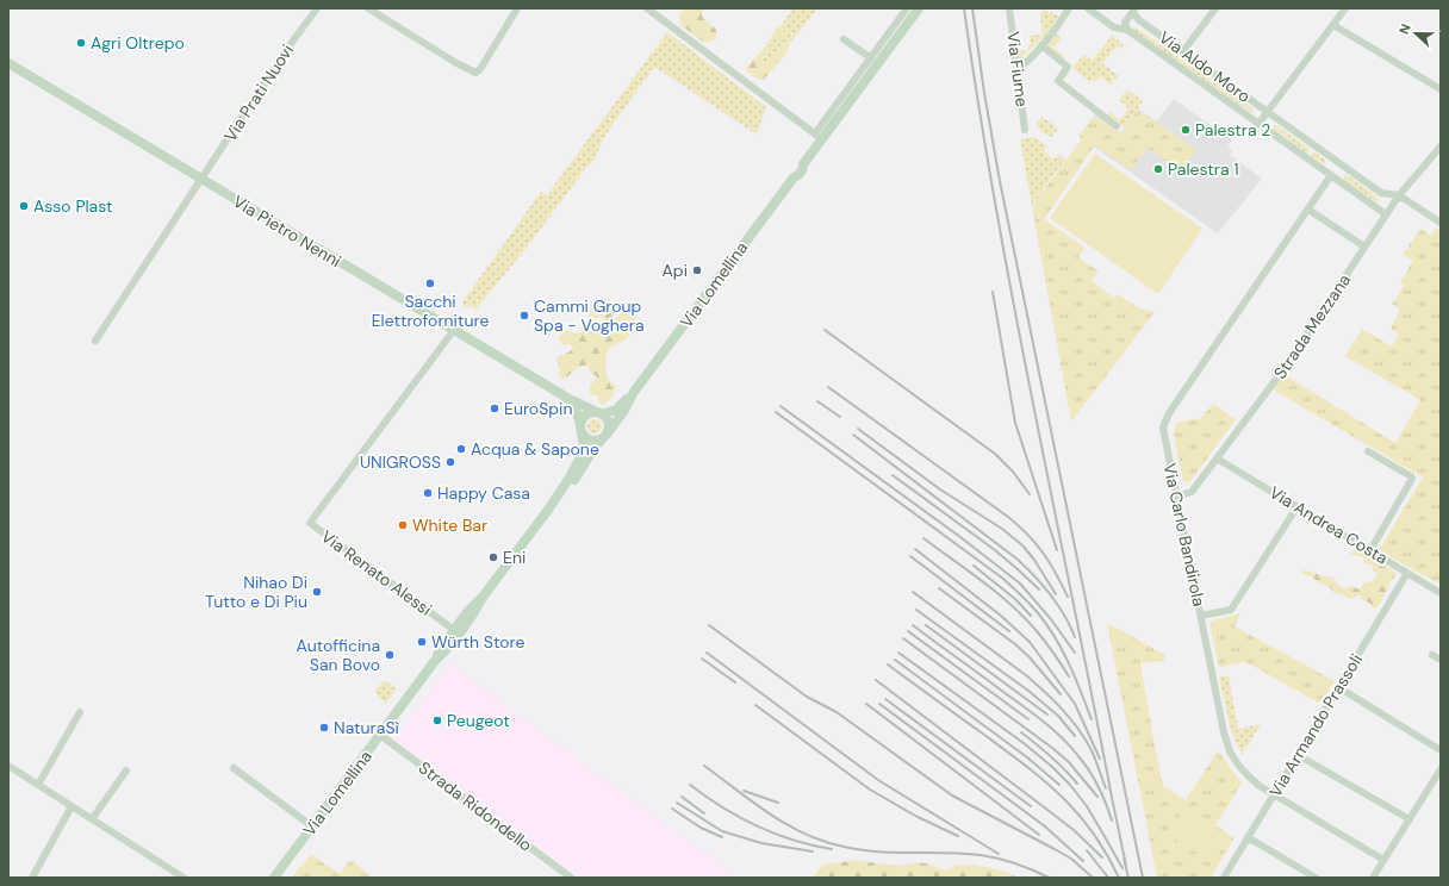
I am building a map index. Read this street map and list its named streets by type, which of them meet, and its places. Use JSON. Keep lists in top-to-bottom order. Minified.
{"streets":{"main road":["Via Pietro Nenni","Via Lomellina"],"street":["Via Aldo Moro","Via Fiume","Via Prati Nuovi","Strada Mezzana","Via Andrea Costa","Via Carlo Bandirola","Via Renato Alessi","Via Armando Prassoli","Strada Ridondello"]},"crossings":[["Via Aldo Moro","Strada Mezzana"],["Via Aldo Moro","Via Carlo Bandirola"],["Via Prati Nuovi","Via Pietro Nenni"],["Via Pietro Nenni","Via Lomellina"],["Via Pietro Nenni","Via Renato Alessi"],["Via Lomellina","Via Renato Alessi"],["Via Lomellina","Strada Ridondello"],["Strada Mezzana","Via Andrea Costa"],["Strada Mezzana","Via Carlo Bandirola"],["Via Andrea Costa","Via Armando Prassoli"],["Via Carlo Bandirola","Via Armando Prassoli"]],"places":["Agri Oltrepo","Palestra 2","Palestra 1","Asso Plast","Api","Sacchi Elettroforniture","Cammi Group Spa - Voghera","EuroSpin","Acqua & Sapone","UNIGROSS","Happy Casa","White Bar","Eni","Nihao Di Tutto e Di Piu","Würth Store","Autofficina San Bovo","Peugeot","NaturaSì"],"north":"left"}
